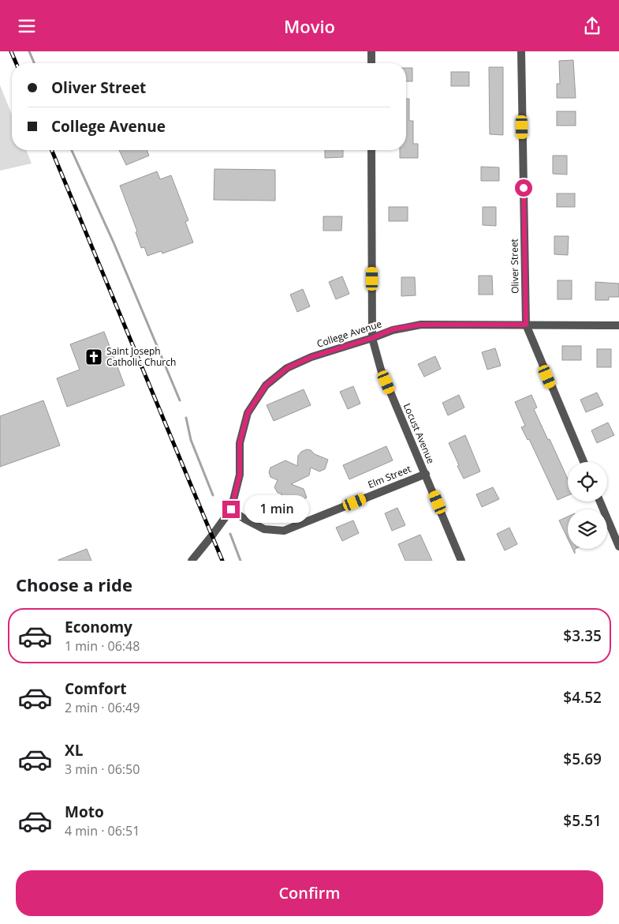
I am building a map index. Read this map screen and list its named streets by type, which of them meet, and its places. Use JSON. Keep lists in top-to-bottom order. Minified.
{"streets":{"street":["Oliver Street","College Avenue","Locust Avenue","Elm Street"]},"crossings":[["Oliver Street","College Avenue"],["College Avenue","Locust Avenue"],["College Avenue","Elm Street"],["Locust Avenue","Elm Street"]],"places":{"church":["Saint Joseph Catholic Church"]},"page":{"header":"Movio","banner":["Oliver Street","College Avenue"],"bubble":"1 min","heading":"Choose a ride","list":[{"name":"Economy","note":"1 min · 06:48","value":"$3.35"},{"name":"Comfort","note":"2 min · 06:49","value":"$4.52"},{"name":"XL","note":"3 min · 06:50","value":"$5.69"},{"name":"Moto","note":"4 min · 06:51","value":"$5.51"}],"buttons":"Confirm"}}
